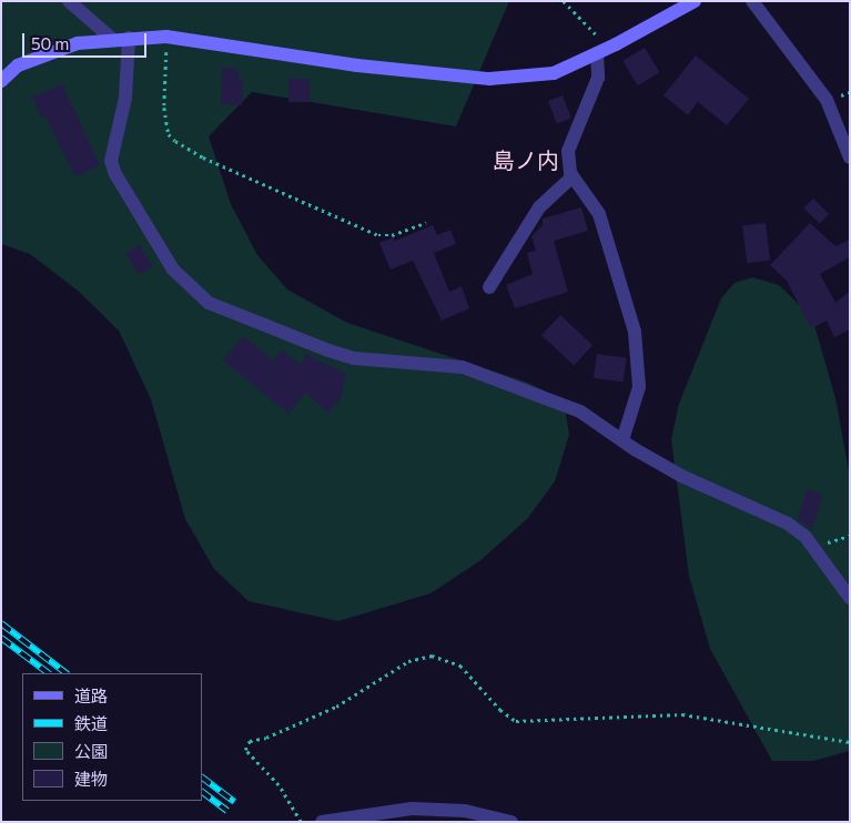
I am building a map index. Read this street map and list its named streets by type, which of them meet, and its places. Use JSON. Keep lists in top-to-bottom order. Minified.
{"districts":["島ノ内"],"legend":["道路","鉄道","公園","建物"],"scale_bar":"50 m"}
